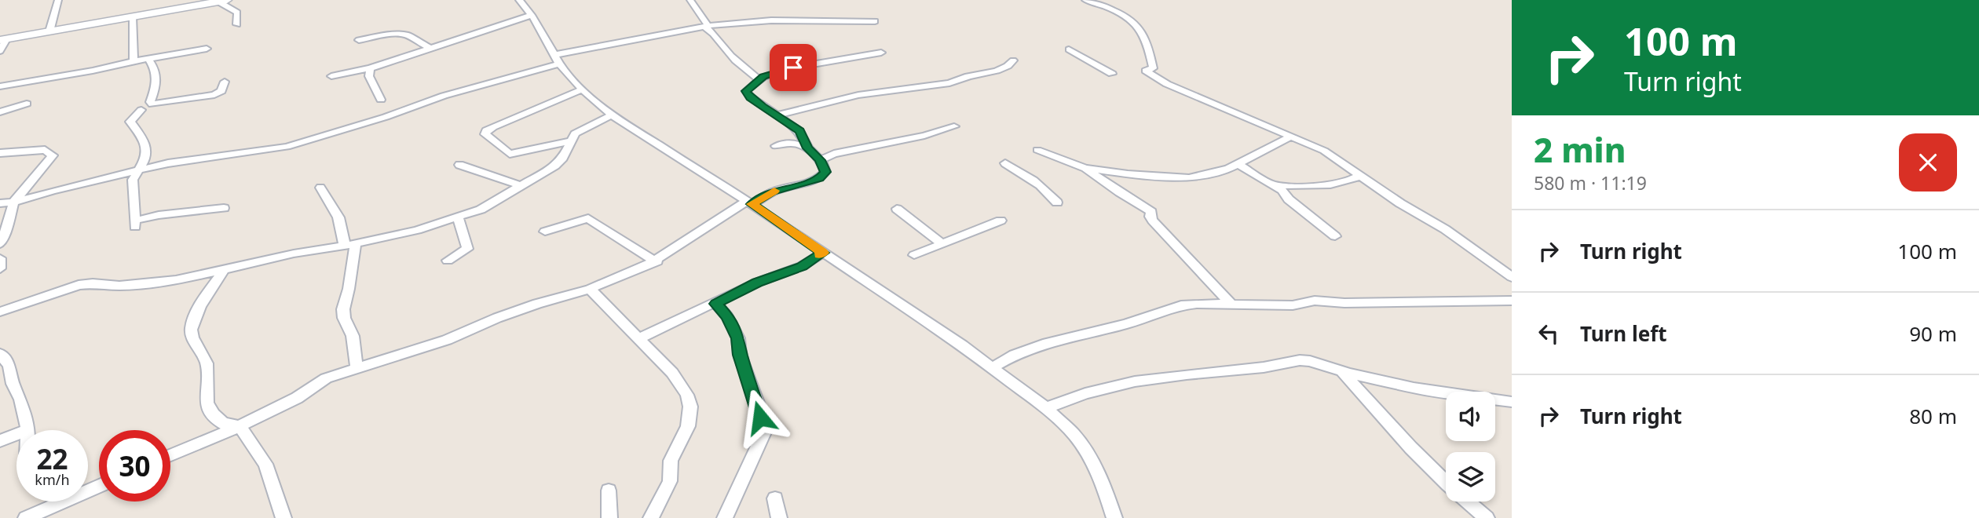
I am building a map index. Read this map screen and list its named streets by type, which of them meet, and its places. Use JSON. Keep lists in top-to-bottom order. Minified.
{"page":{"turn":["100 m","Turn right"],"heading":["2 min","580 m · 11:19"],"list":[{"name":"Turn right","value":"100 m"},{"name":"Turn left","value":"90 m"},{"name":"Turn right","value":"80 m"}],"speed":"22 km/h","limit":"30"}}
